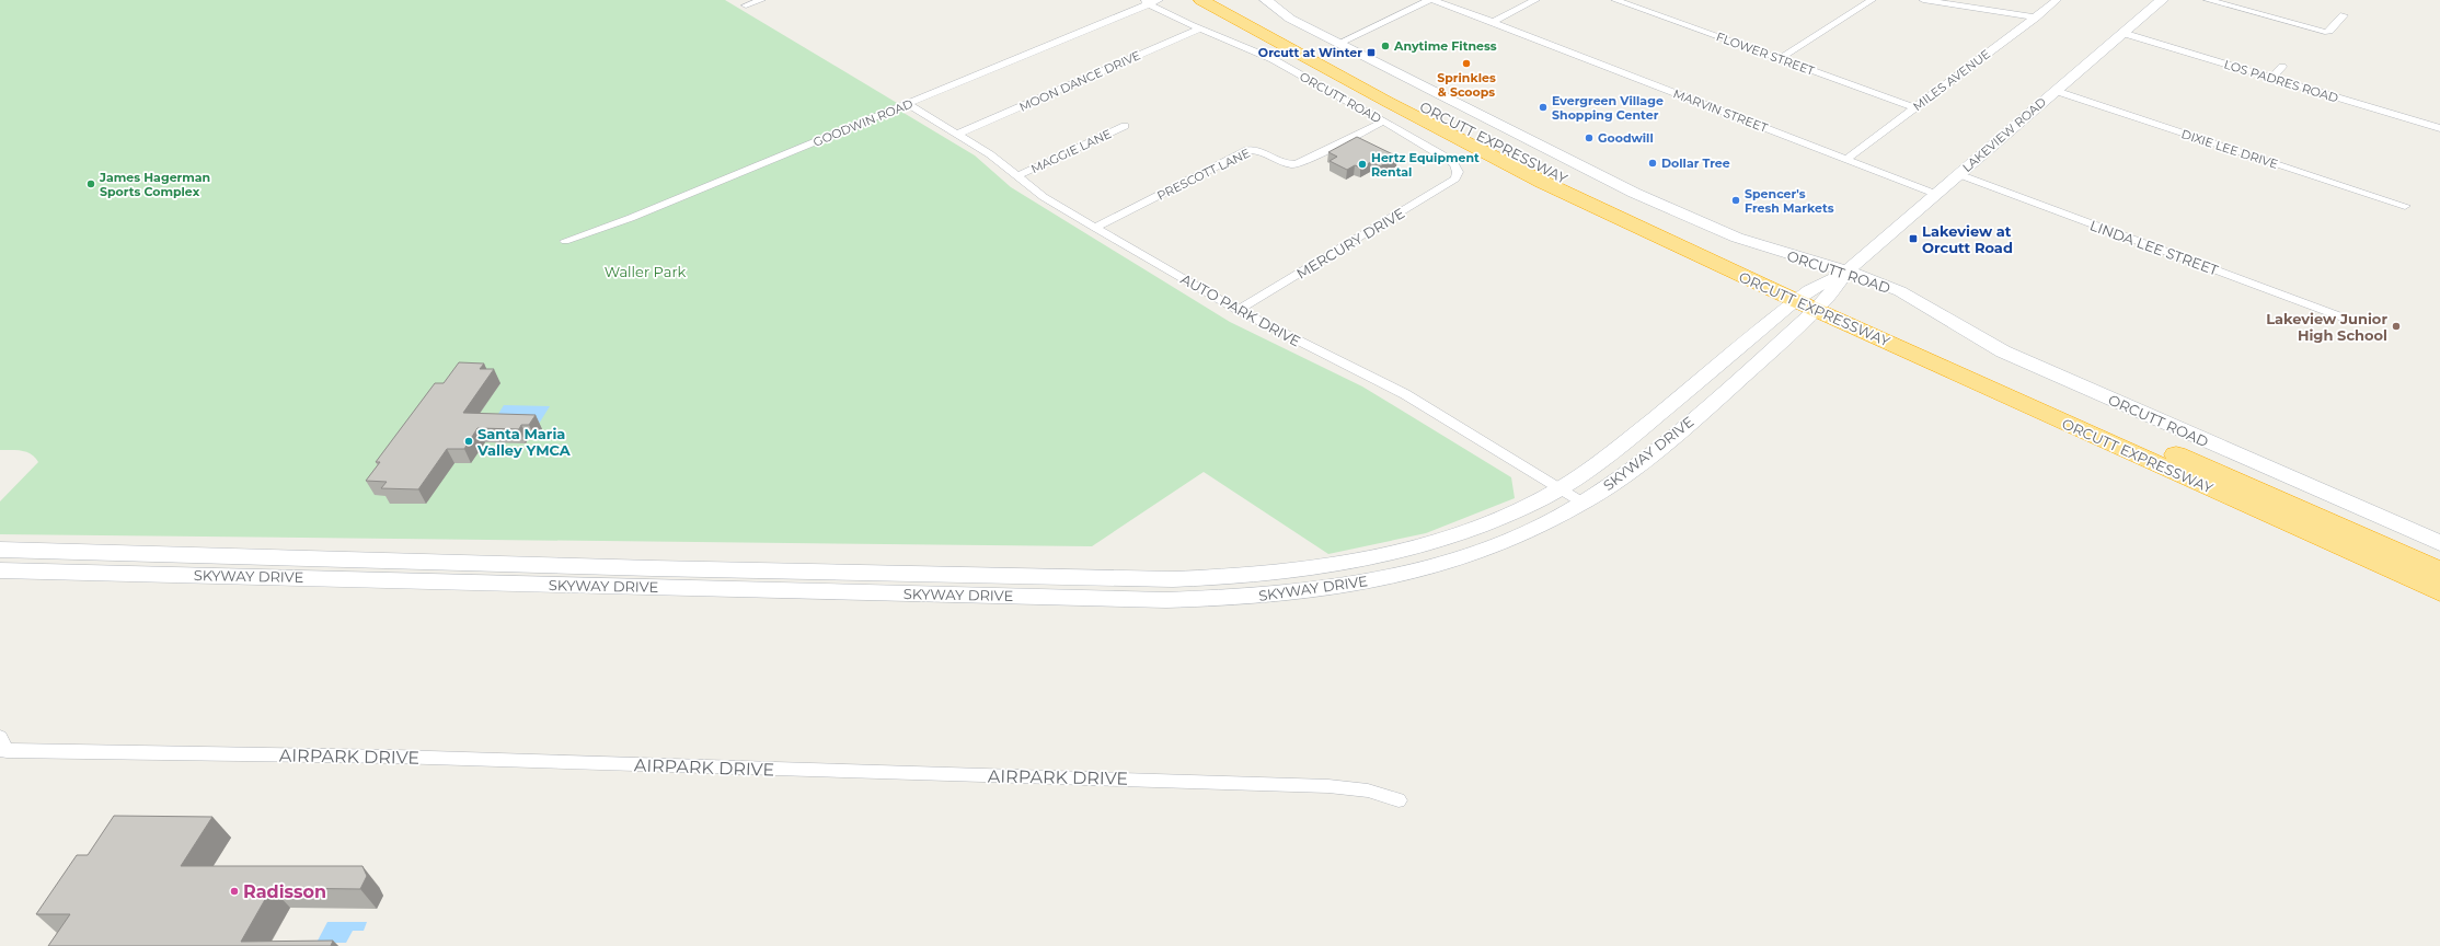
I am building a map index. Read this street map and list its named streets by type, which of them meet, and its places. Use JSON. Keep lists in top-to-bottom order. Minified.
{"streets":{"highway":["ORCUTT EXPRESSWAY"],"main road":["ORCUTT ROAD","LAKEVIEW ROAD","SKYWAY DRIVE"],"street":["FLOWER STREET","MILES AVENUE","MOON DANCE DRIVE","LOS PADRES ROAD","MARVIN STREET","GOODWIN ROAD","DIXIE LEE DRIVE","MAGGIE LANE","PRESCOTT LANE","MERCURY DRIVE","LINDA LEE STREET","AUTO PARK DRIVE","AIRPARK DRIVE"]},"crossings":[["FLOWER STREET","MILES AVENUE"],["MILES AVENUE","MARVIN STREET"],["MOON DANCE DRIVE","ORCUTT ROAD"],["MOON DANCE DRIVE","AUTO PARK DRIVE"],["LOS PADRES ROAD","LAKEVIEW ROAD"],["ORCUTT ROAD","GOODWIN ROAD"],["ORCUTT ROAD","LAKEVIEW ROAD"],["ORCUTT ROAD","PRESCOTT LANE"],["ORCUTT ROAD","MERCURY DRIVE"],["MARVIN STREET","LAKEVIEW ROAD"],["GOODWIN ROAD","AUTO PARK DRIVE"],["LAKEVIEW ROAD","ORCUTT EXPRESSWAY"],["LAKEVIEW ROAD","DIXIE LEE DRIVE"],["LAKEVIEW ROAD","LINDA LEE STREET"],["LAKEVIEW ROAD","SKYWAY DRIVE"],["ORCUTT EXPRESSWAY","SKYWAY DRIVE"],["MAGGIE LANE","AUTO PARK DRIVE"],["PRESCOTT LANE","AUTO PARK DRIVE"],["MERCURY DRIVE","AUTO PARK DRIVE"],["AUTO PARK DRIVE","SKYWAY DRIVE"]],"parks":["Waller Park"],"places":{"other":["Anytime Fitness","Sprinkles & Scoops","Evergreen Village Shopping Center","Goodwill","Dollar Tree","Hertz Equipment Rental","James Hagerman Sports Complex","Spencer's Fresh Markets","Lakeview Junior High School","Santa Maria Valley YMCA","Radisson"],"transit":["Orcutt at Winter","Lakeview at Orcutt Road"]}}
